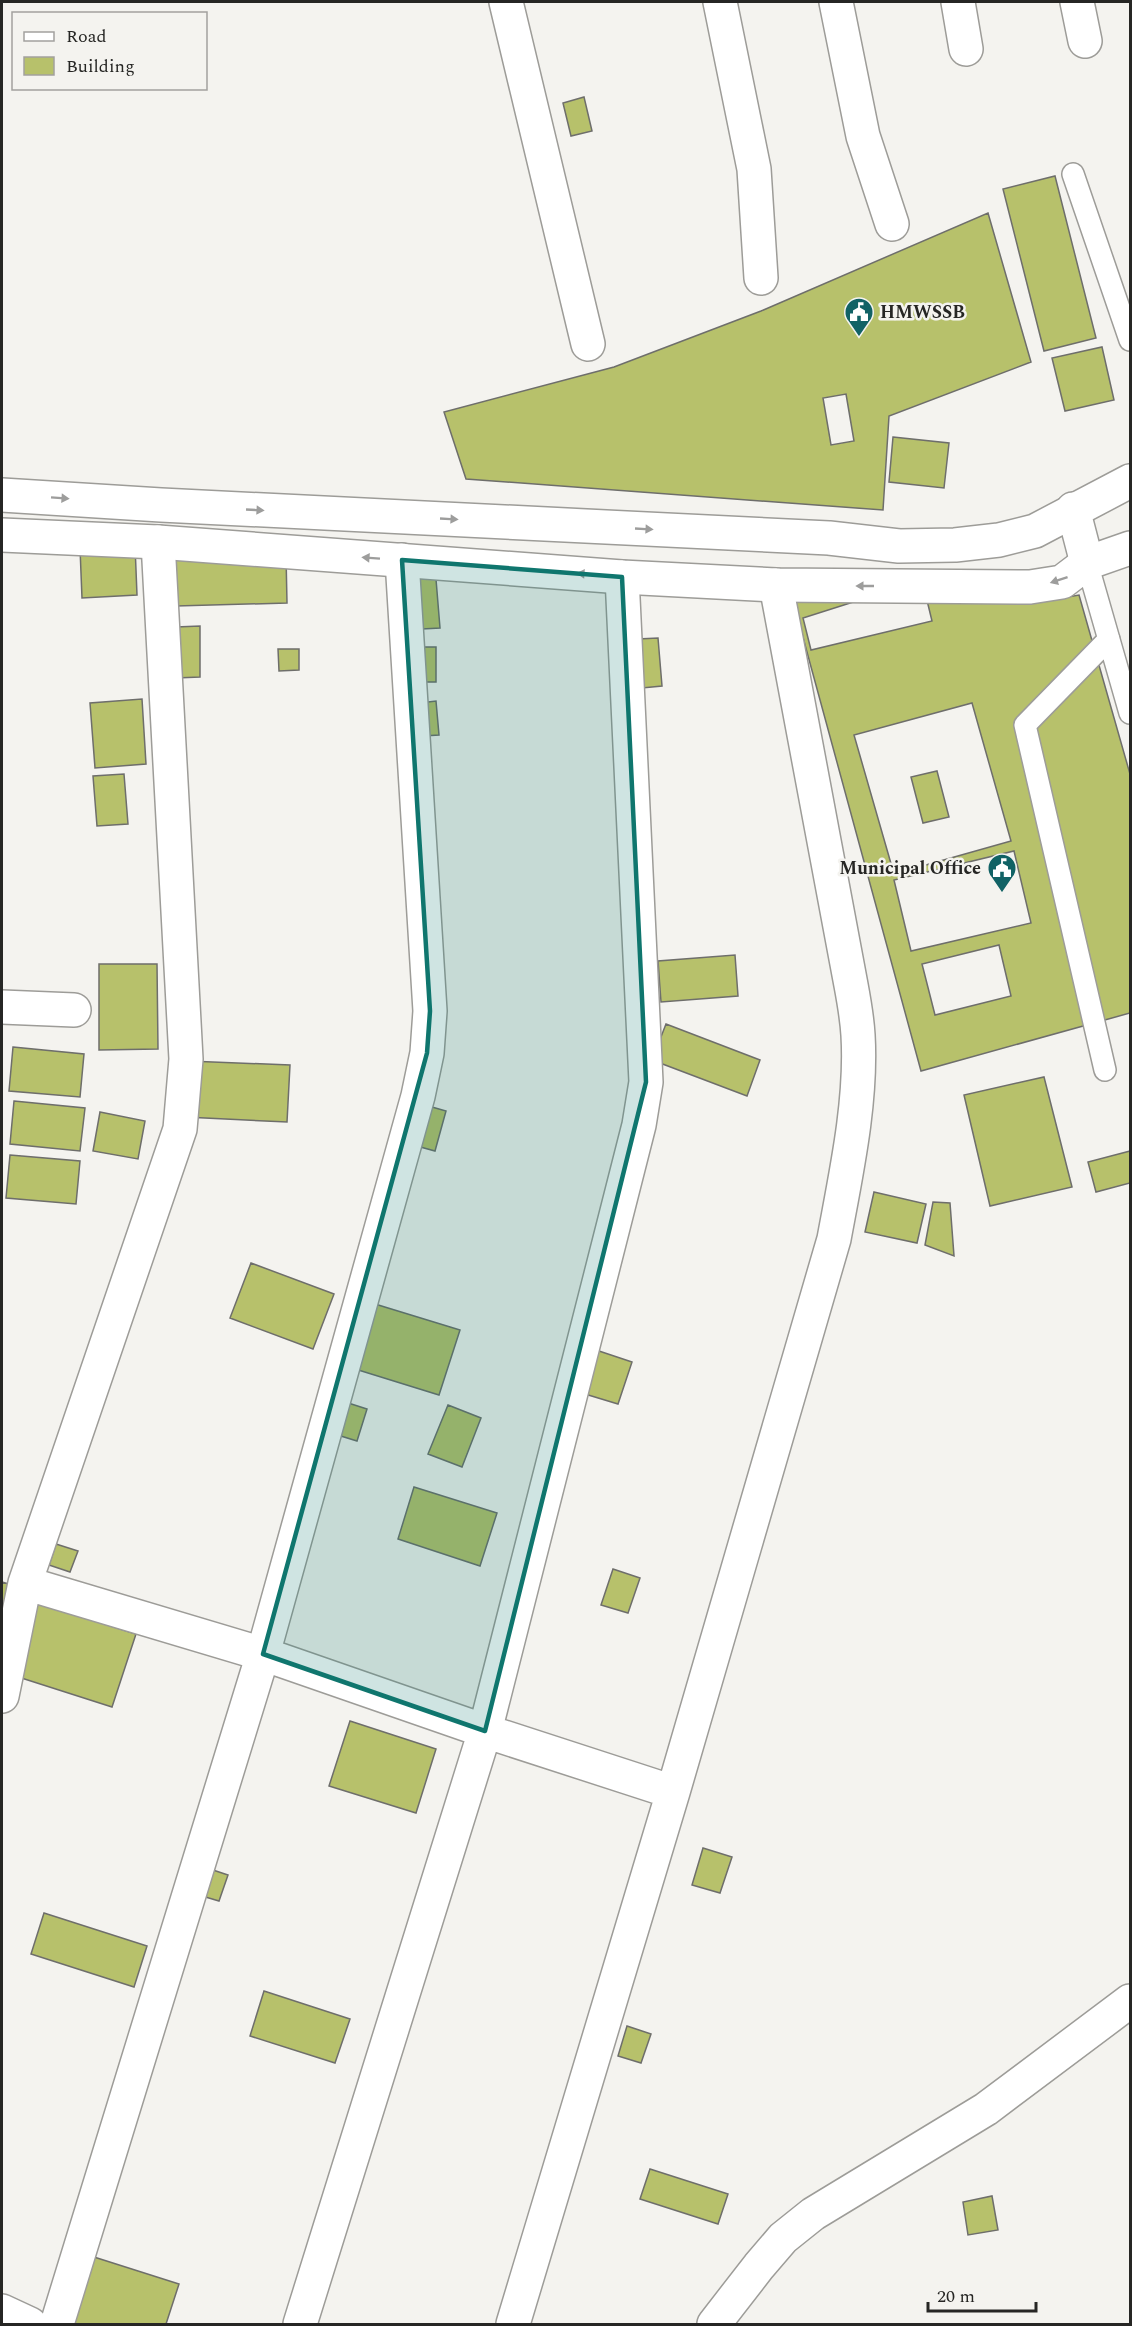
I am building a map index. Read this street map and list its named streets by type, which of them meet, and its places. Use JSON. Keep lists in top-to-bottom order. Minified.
{"places":{"public building":["HMWSSB","Municipal Office"]},"legend":["Road","Building"],"scale_bar":"20 m"}
